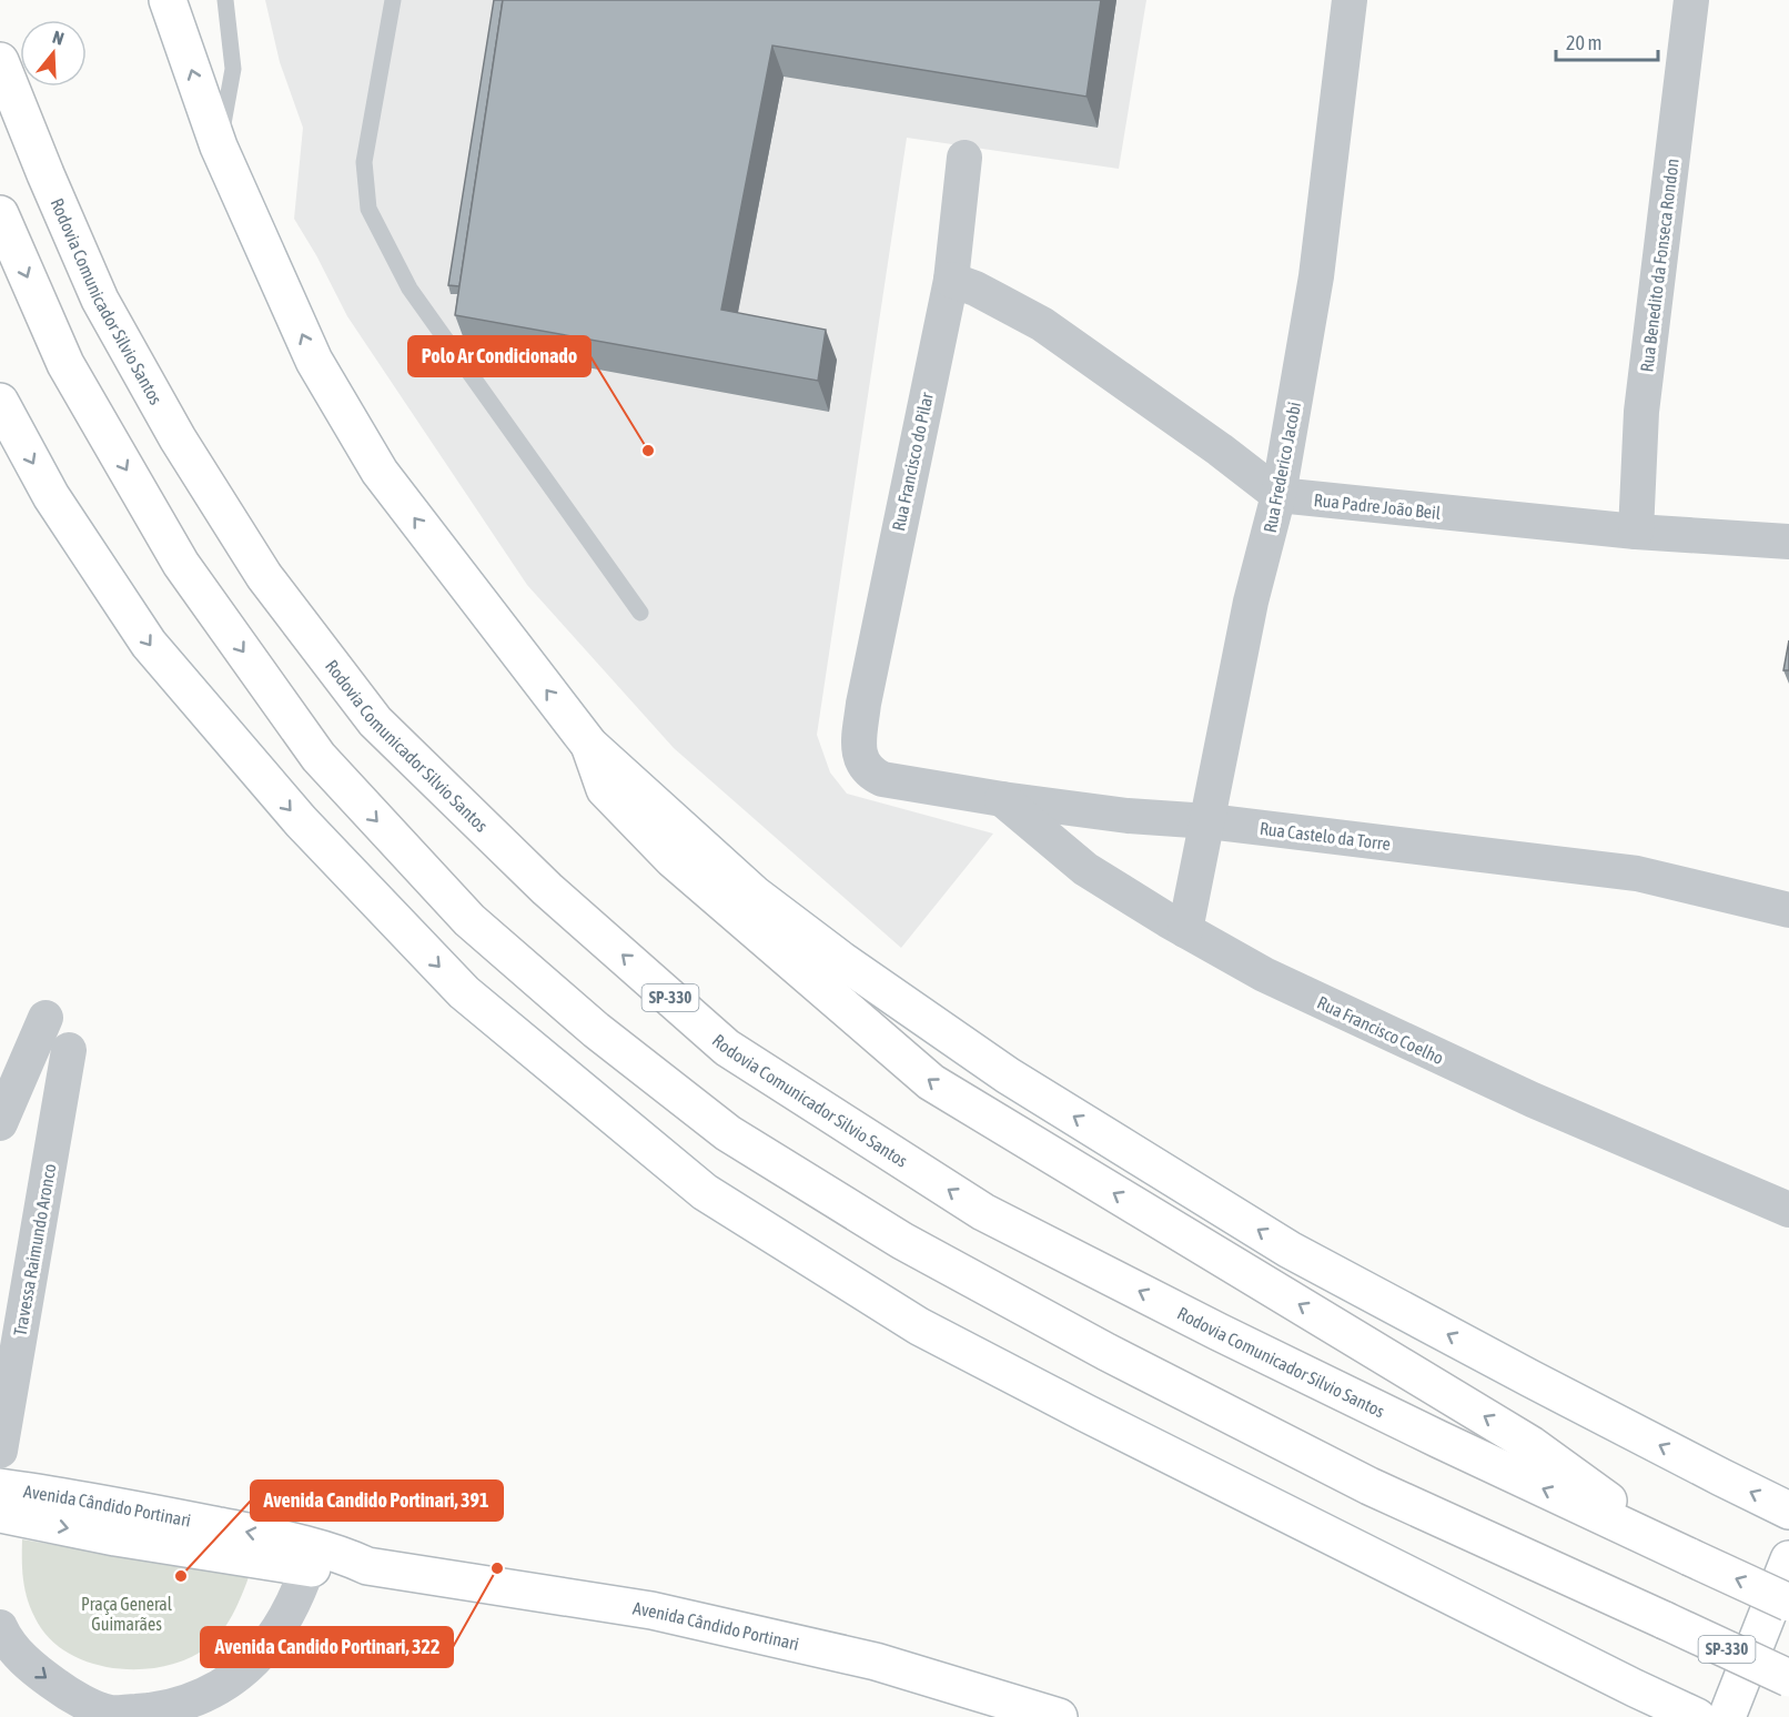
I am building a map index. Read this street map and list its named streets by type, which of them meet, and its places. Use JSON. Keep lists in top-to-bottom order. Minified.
{"streets":{"main road":["Rodovia Comunicador Silvio Santos","SP-330","Avenida Cândido Portinari"],"street":["Rua Benedito da Fonseca Rondon","Rua Francisco do Pilar","Rua Frederico Jacobi","Rua Padre João Beil","Rua Castelo da Torre","Rua Francisco Coelho","Travessa Raimundo Aronco"]},"crossings":[["Rua Benedito da Fonseca Rondon","Rua Padre João Beil"],["Rua Francisco do Pilar","Rua Castelo da Torre"],["Rua Frederico Jacobi","Rua Padre João Beil"],["Rua Frederico Jacobi","Rua Castelo da Torre"],["Rua Frederico Jacobi","Rua Francisco Coelho"],["Rua Castelo da Torre","Rua Francisco Coelho"]],"parks":["Praça General Guimarães"],"places":["Polo Ar Condicionado","Avenida Candido Portinari, 322","Avenida Candido Portinari, 391"],"scale_bar":"20 m","north":"top"}
